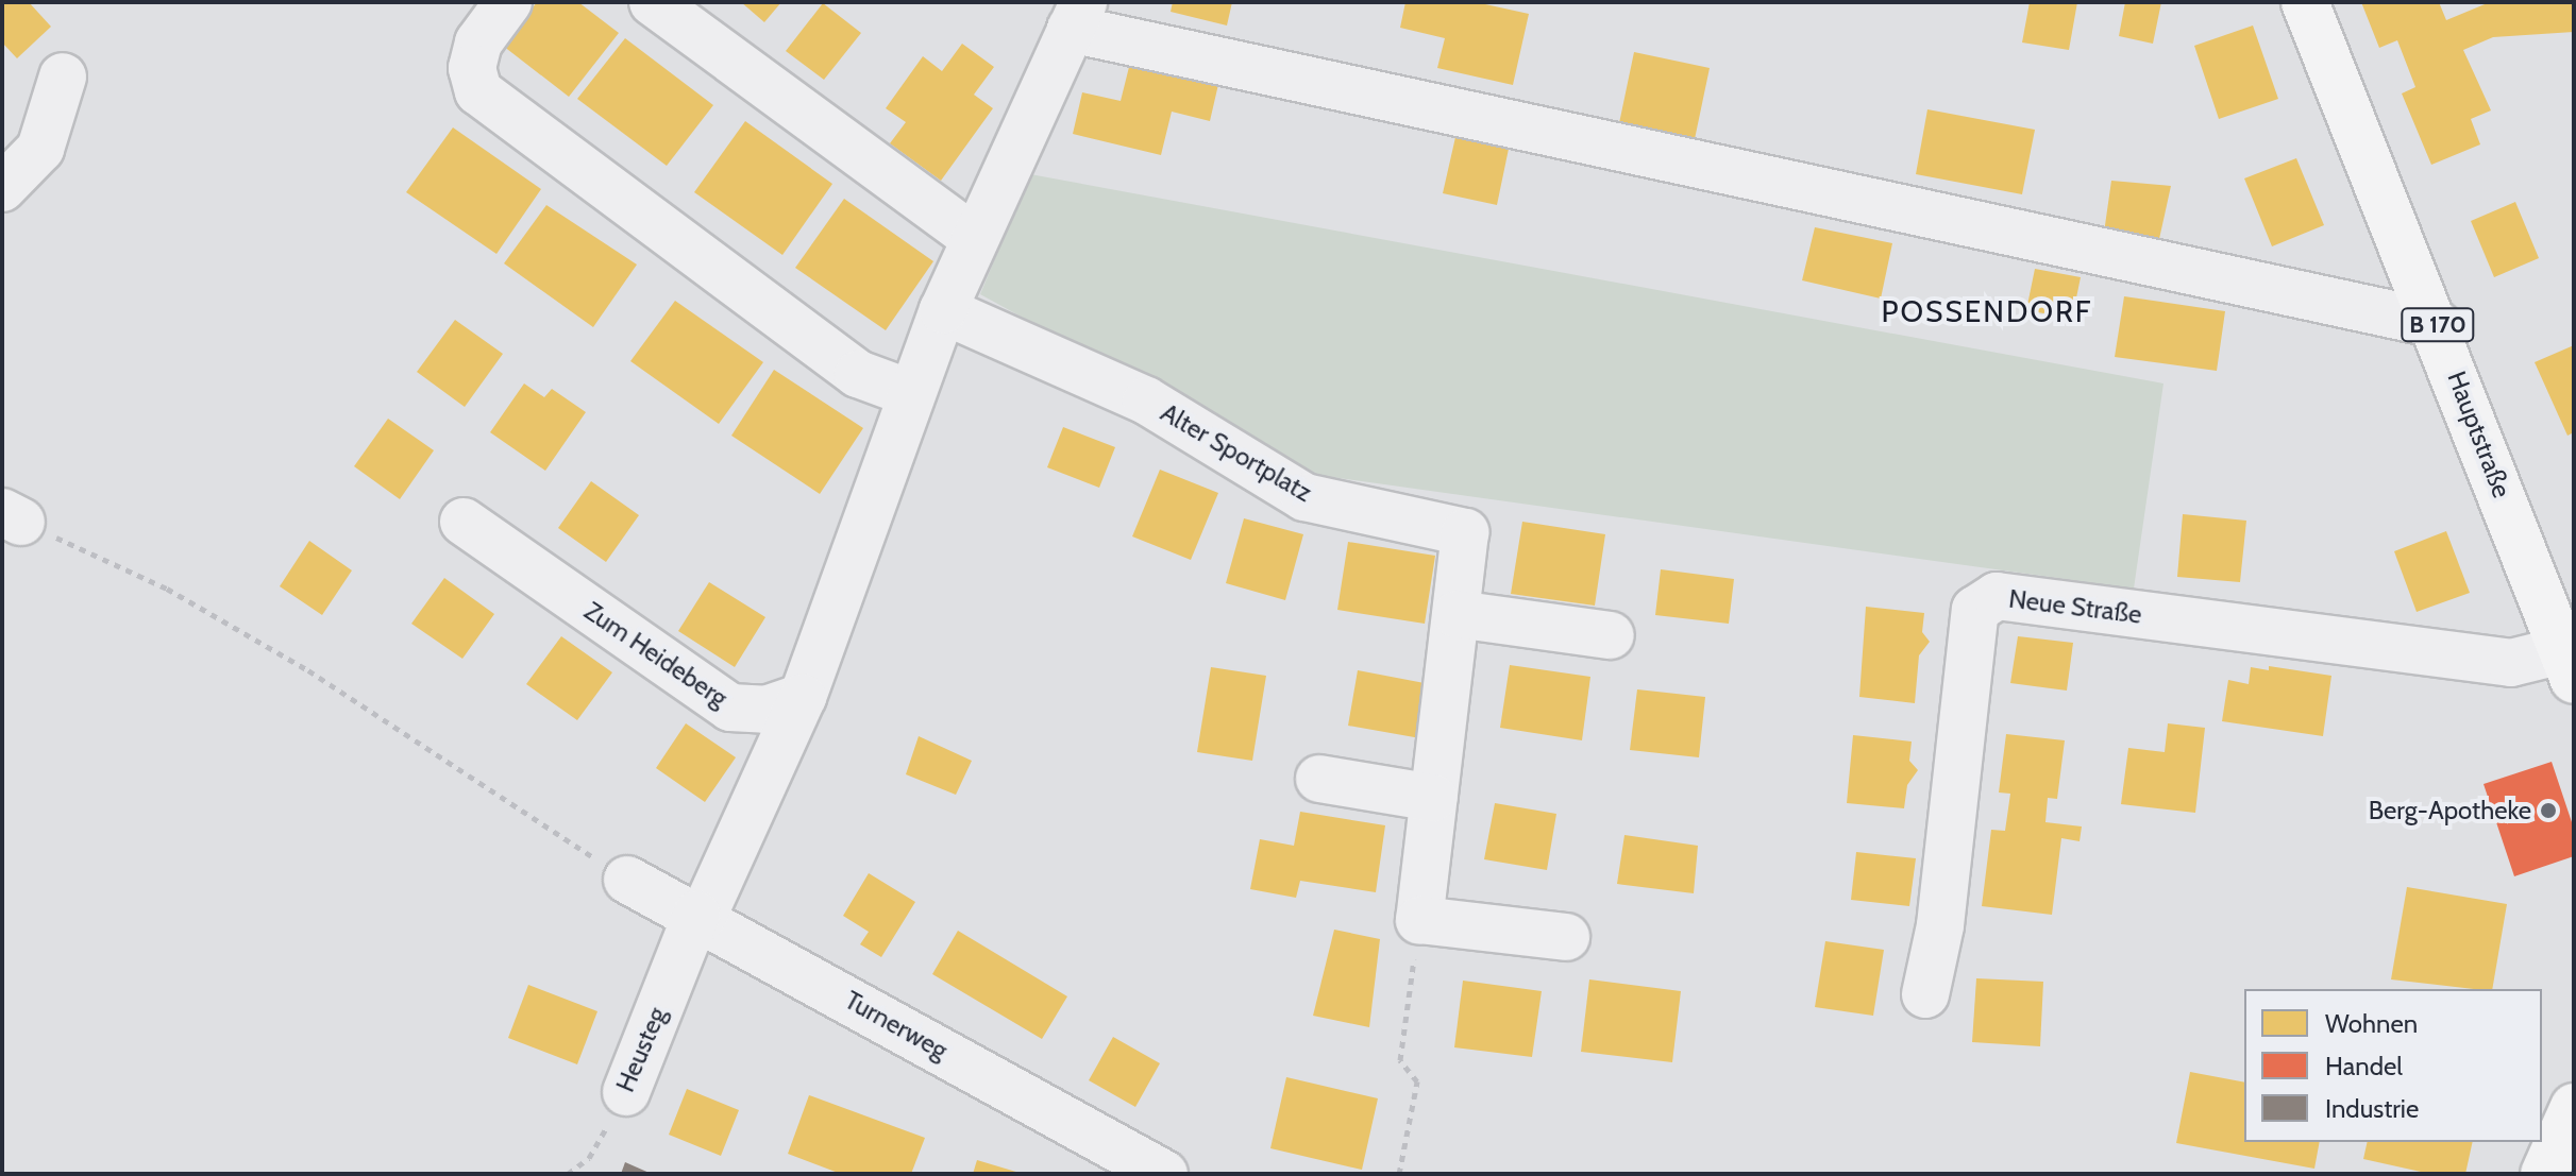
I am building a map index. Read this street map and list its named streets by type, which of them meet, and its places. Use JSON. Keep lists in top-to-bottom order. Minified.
{"streets":{"main road":["B 170","Hauptstraße"],"street":["Alter Sportplatz","Neue Straße","Zum Heideberg","Turnerweg","Heusteg"]},"crossings":[["Hauptstraße","Neue Straße"],["Zum Heideberg","Heusteg"],["Turnerweg","Heusteg"]],"districts":["POSSENDORF"],"places":["Berg-Apotheke"],"legend":["Wohnen","Handel","Industrie"]}
